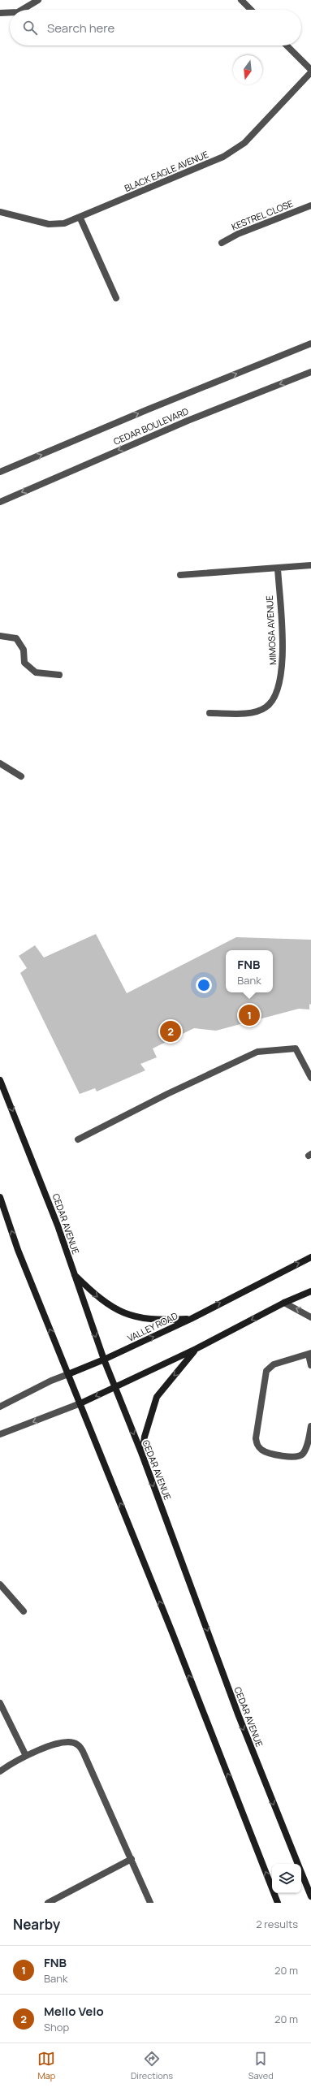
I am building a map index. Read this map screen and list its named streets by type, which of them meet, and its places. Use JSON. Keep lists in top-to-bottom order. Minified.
{"streets":{"main road":["CEDAR AVENUE","VALLEY ROAD"],"street":["BLACK EAGLE AVENUE","KESTREL CLOSE","CEDAR BOULEVARD","MIMOSA AVENUE"]},"crossings":[["CEDAR AVENUE","VALLEY ROAD"]],"north":"bottom","page":{"search":"Search here","popup":["FNB","Bank"],"pins":["1","2"],"heading":["Nearby","2 results"],"list":[{"mark":"1","name":"FNB","note":"Bank","value":"20 m"},{"mark":"2","name":"Mello Velo","note":"Shop","value":"20 m"}],"nav":["Map","Directions","Saved"]}}
